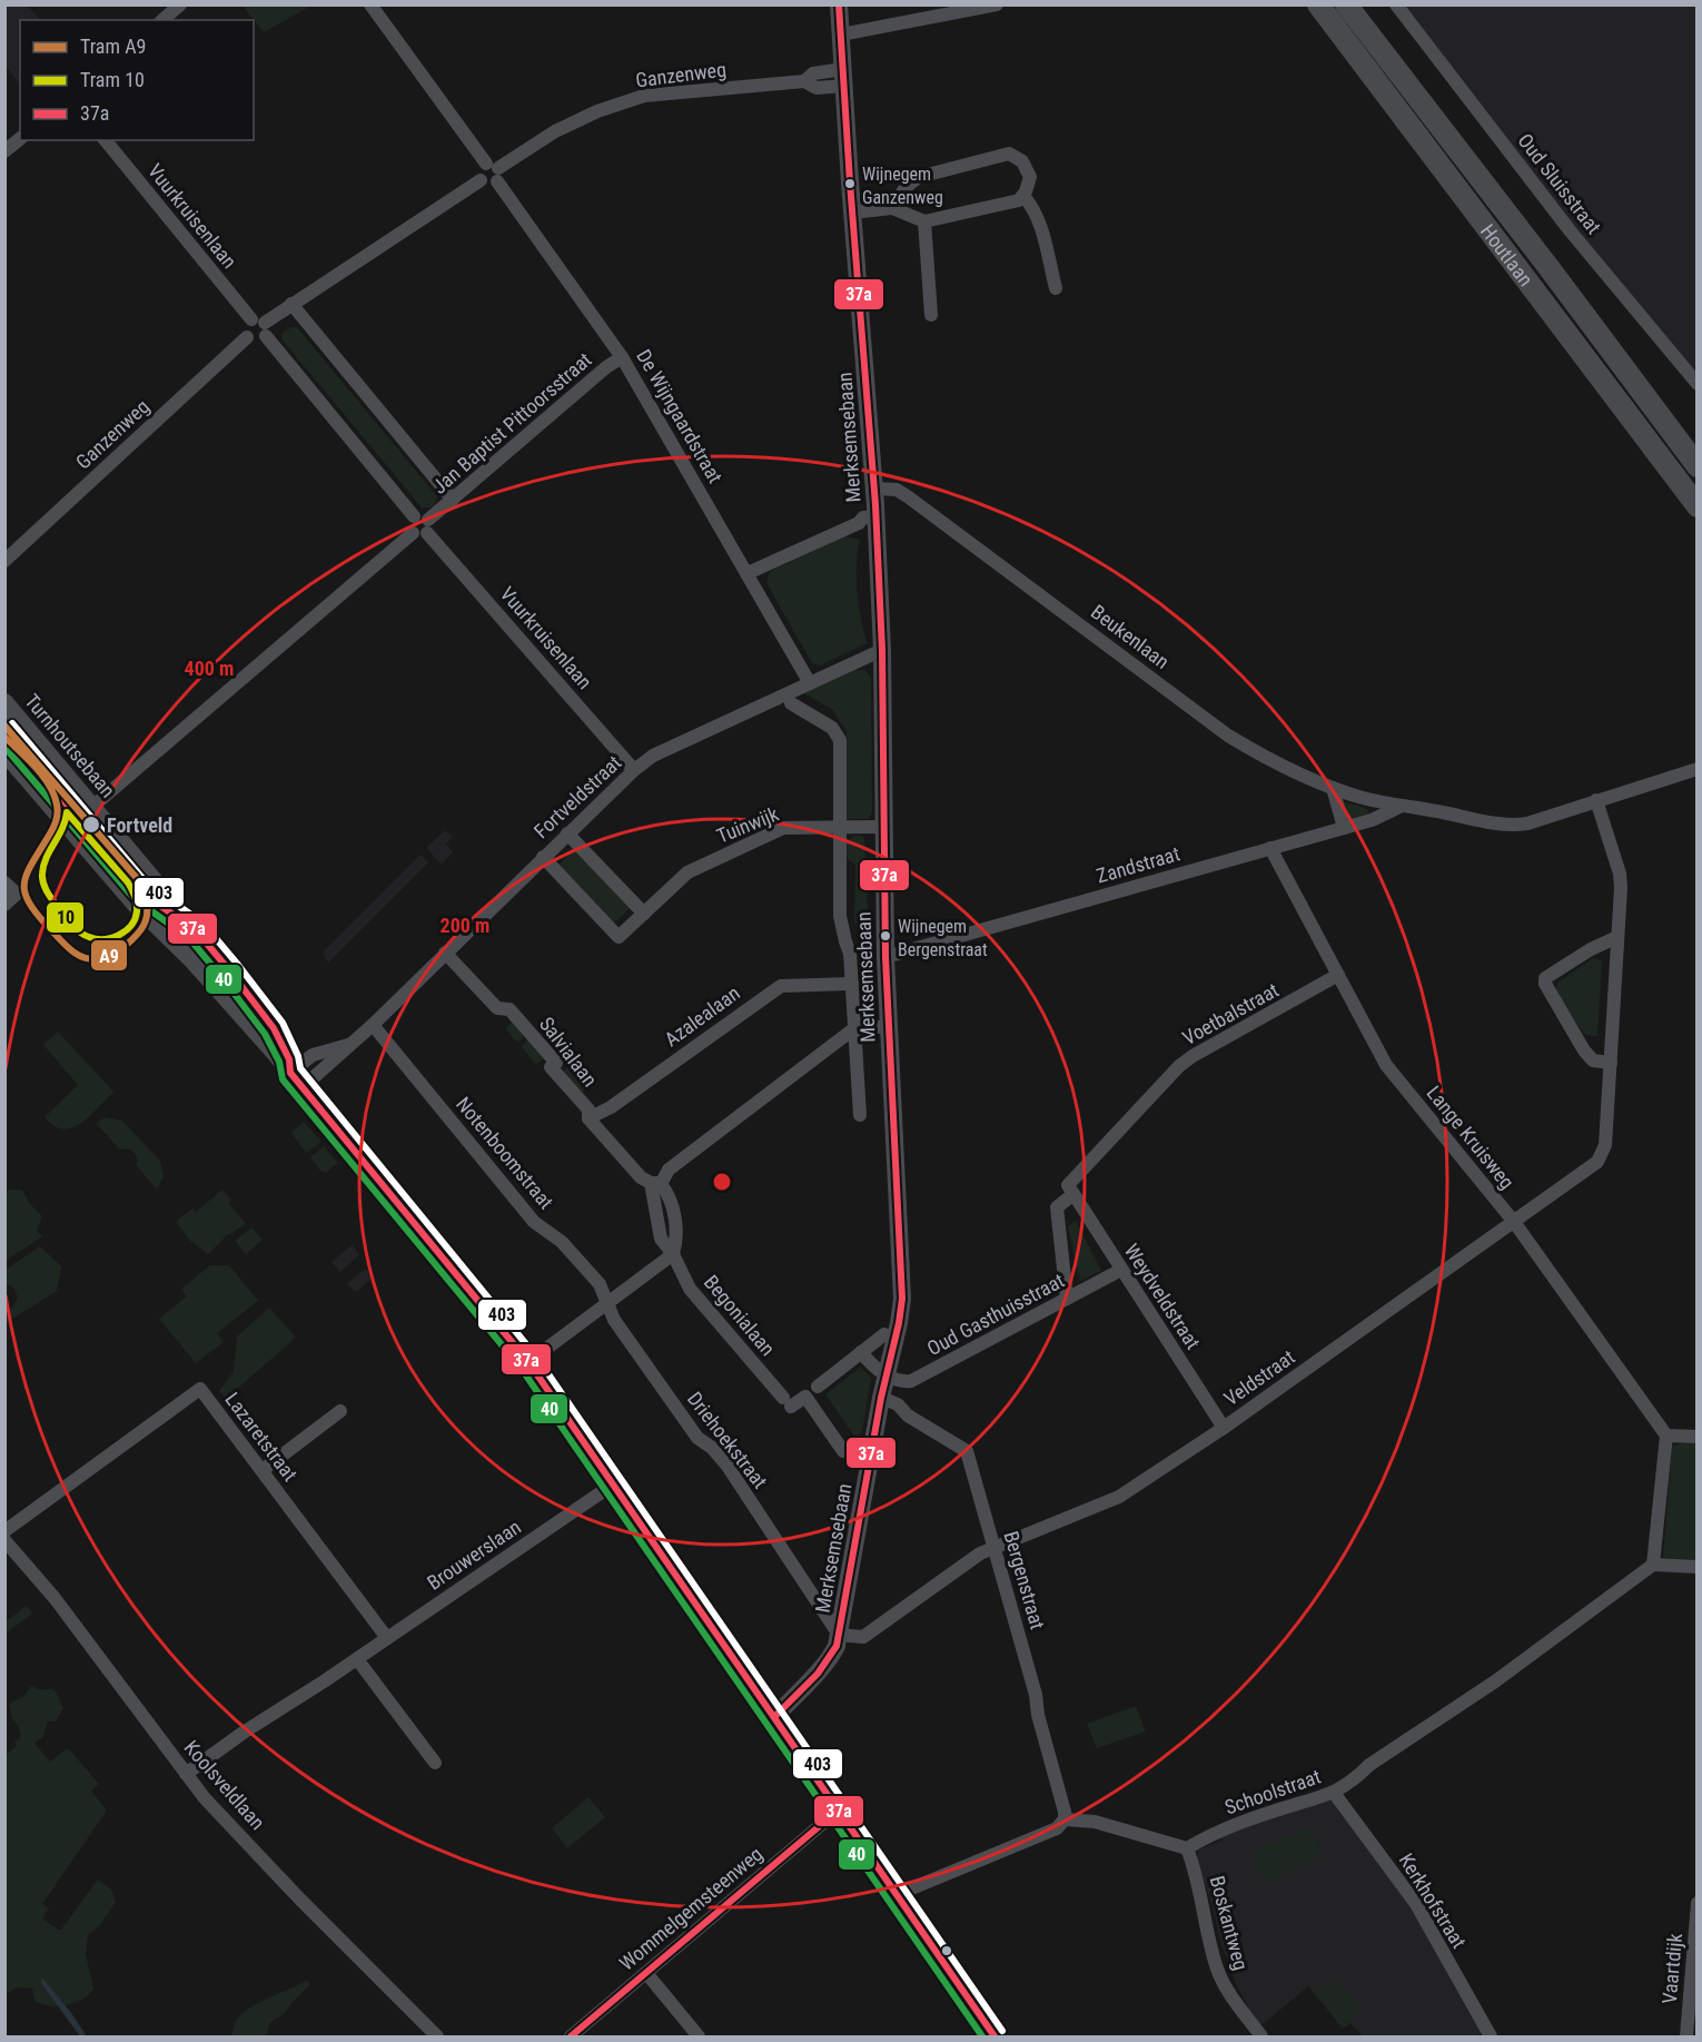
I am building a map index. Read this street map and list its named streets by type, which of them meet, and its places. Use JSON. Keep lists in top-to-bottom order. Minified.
{"streets":{"main road":["Houtlaan","Merksemsebaan","Turnhoutsebaan"],"street":["Ganzenweg","Oud Sluisstraat","Vuurkruisenlaan","De Wijngaardstraat","Jan Baptist Pittoorsstraat","Beukenlaan","Fortveldstraat","Tuinwijk","Zandstraat","Voetbalstraat","Azalealaan","Salvialaan","Lange Kruisweg","Notenboomstraat","Weydveldstraat","Oud Gasthuisstraat","Begonialaan","Veldstraat","Lazaretstraat","Driehoekstraat","Brouwerslaan","Bergenstraat","Koolsveldlaan","Schoolstraat","Kerkhofstraat","Wommelgemsteenweg","Boskantweg","Vaartdijk"]},"crossings":[["Ganzenweg","Vuurkruisenlaan"],["Ganzenweg","De Wijngaardstraat"],["Ganzenweg","Merksemsebaan"],["Vuurkruisenlaan","Jan Baptist Pittoorsstraat"],["Vuurkruisenlaan","Fortveldstraat"],["De Wijngaardstraat","Jan Baptist Pittoorsstraat"],["De Wijngaardstraat","Fortveldstraat"],["Merksemsebaan","Beukenlaan"],["Merksemsebaan","Turnhoutsebaan"],["Merksemsebaan","Fortveldstraat"],["Merksemsebaan","Tuinwijk"],["Merksemsebaan","Zandstraat"],["Merksemsebaan","Azalealaan"],["Merksemsebaan","Oud Gasthuisstraat"],["Merksemsebaan","Begonialaan"],["Merksemsebaan","Veldstraat"],["Merksemsebaan","Driehoekstraat"],["Merksemsebaan","Bergenstraat"],["Turnhoutsebaan","Fortveldstraat"],["Turnhoutsebaan","Brouwerslaan"],["Turnhoutsebaan","Wommelgemsteenweg"],["Fortveldstraat","Tuinwijk"],["Fortveldstraat","Salvialaan"],["Fortveldstraat","Notenboomstraat"],["Zandstraat","Lange Kruisweg"],["Voetbalstraat","Lange Kruisweg"],["Voetbalstraat","Weydveldstraat"],["Voetbalstraat","Oud Gasthuisstraat"],["Azalealaan","Salvialaan"],["Lange Kruisweg","Veldstraat"],["Notenboomstraat","Driehoekstraat"],["Weydveldstraat","Oud Gasthuisstraat"],["Weydveldstraat","Veldstraat"],["Veldstraat","Driehoekstraat"],["Veldstraat","Bergenstraat"],["Lazaretstraat","Brouwerslaan"],["Brouwerslaan","Koolsveldlaan"],["Schoolstraat","Kerkhofstraat"],["Schoolstraat","Boskantweg"]],"places":["Wijnegem Ganzenweg","Fortveld","Wijnegem Bergenstraat"],"lines":["transit line 37a","transit line 403","tram line A9","transit line 40","tram line 10"],"legend":["Tram A9","Tram 10","37a"],"rings":["400 m","200 m"]}
